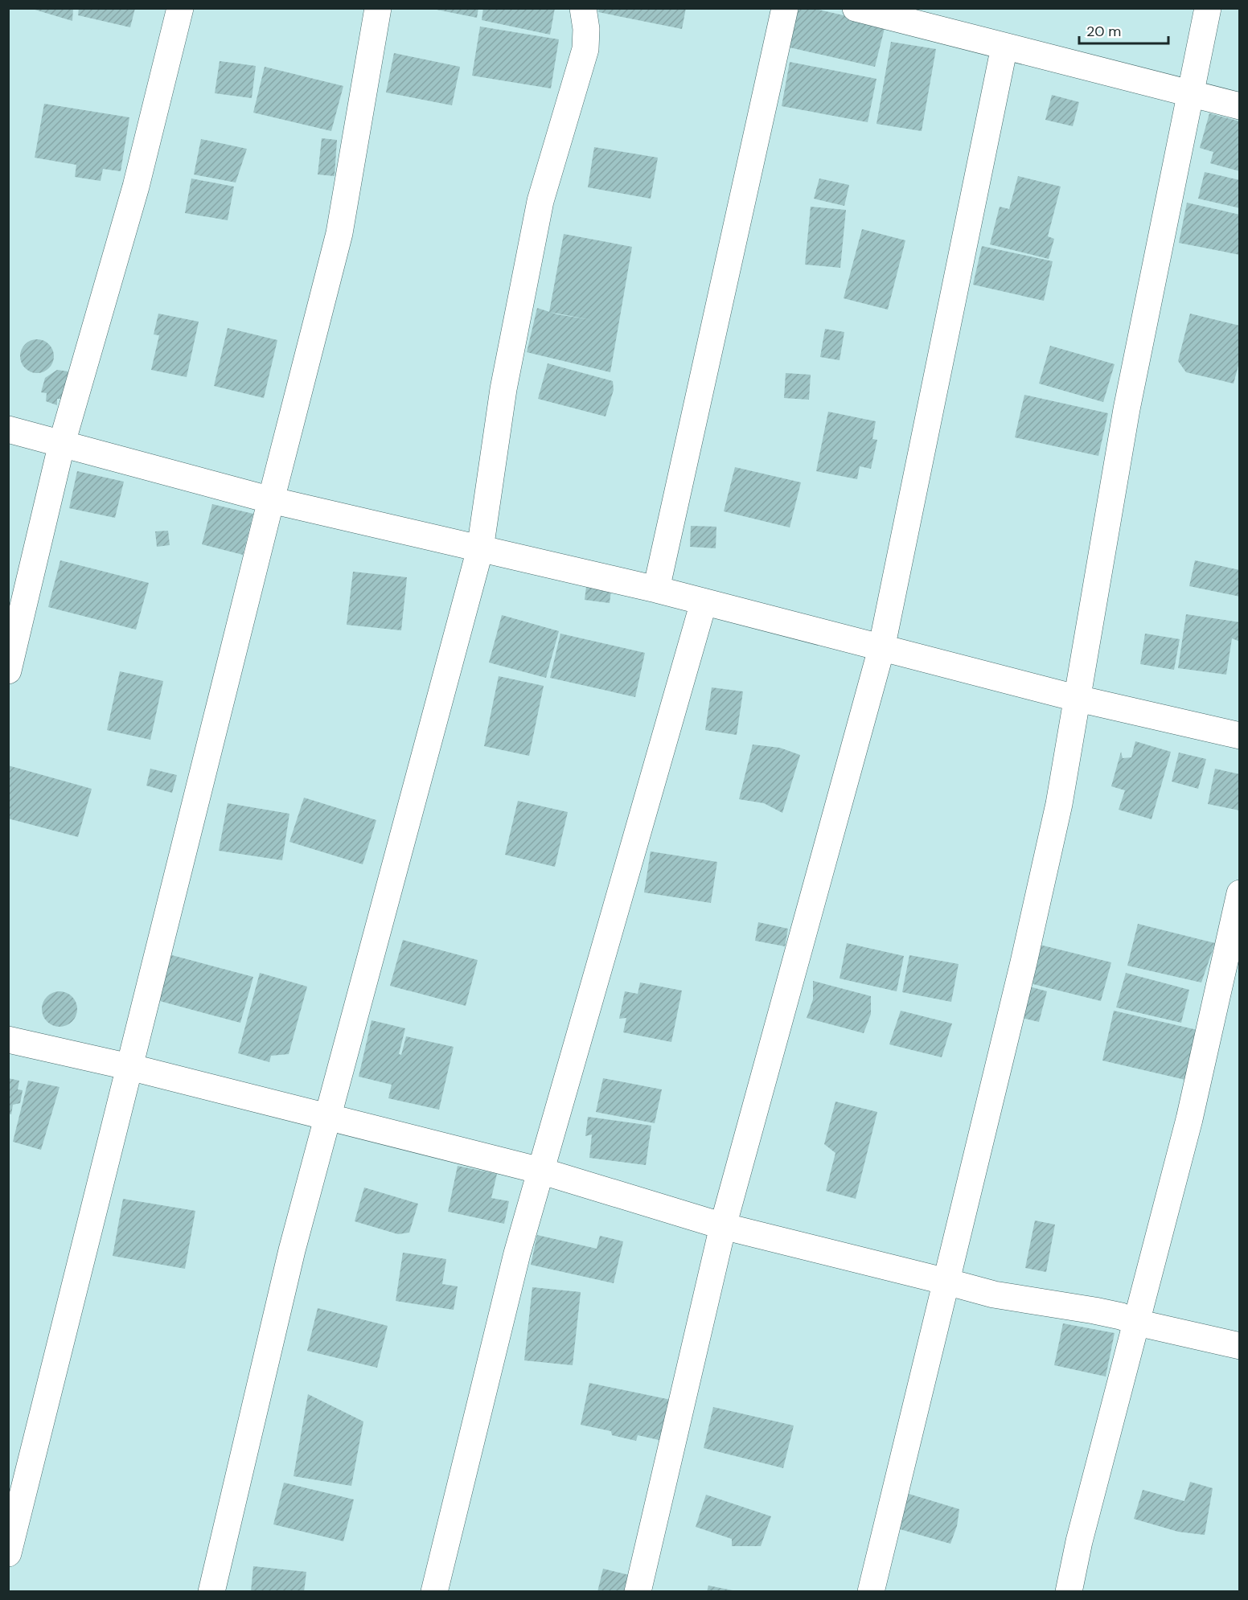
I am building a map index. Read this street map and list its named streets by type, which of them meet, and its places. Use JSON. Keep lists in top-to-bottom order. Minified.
{"scale_bar":"20 m"}
